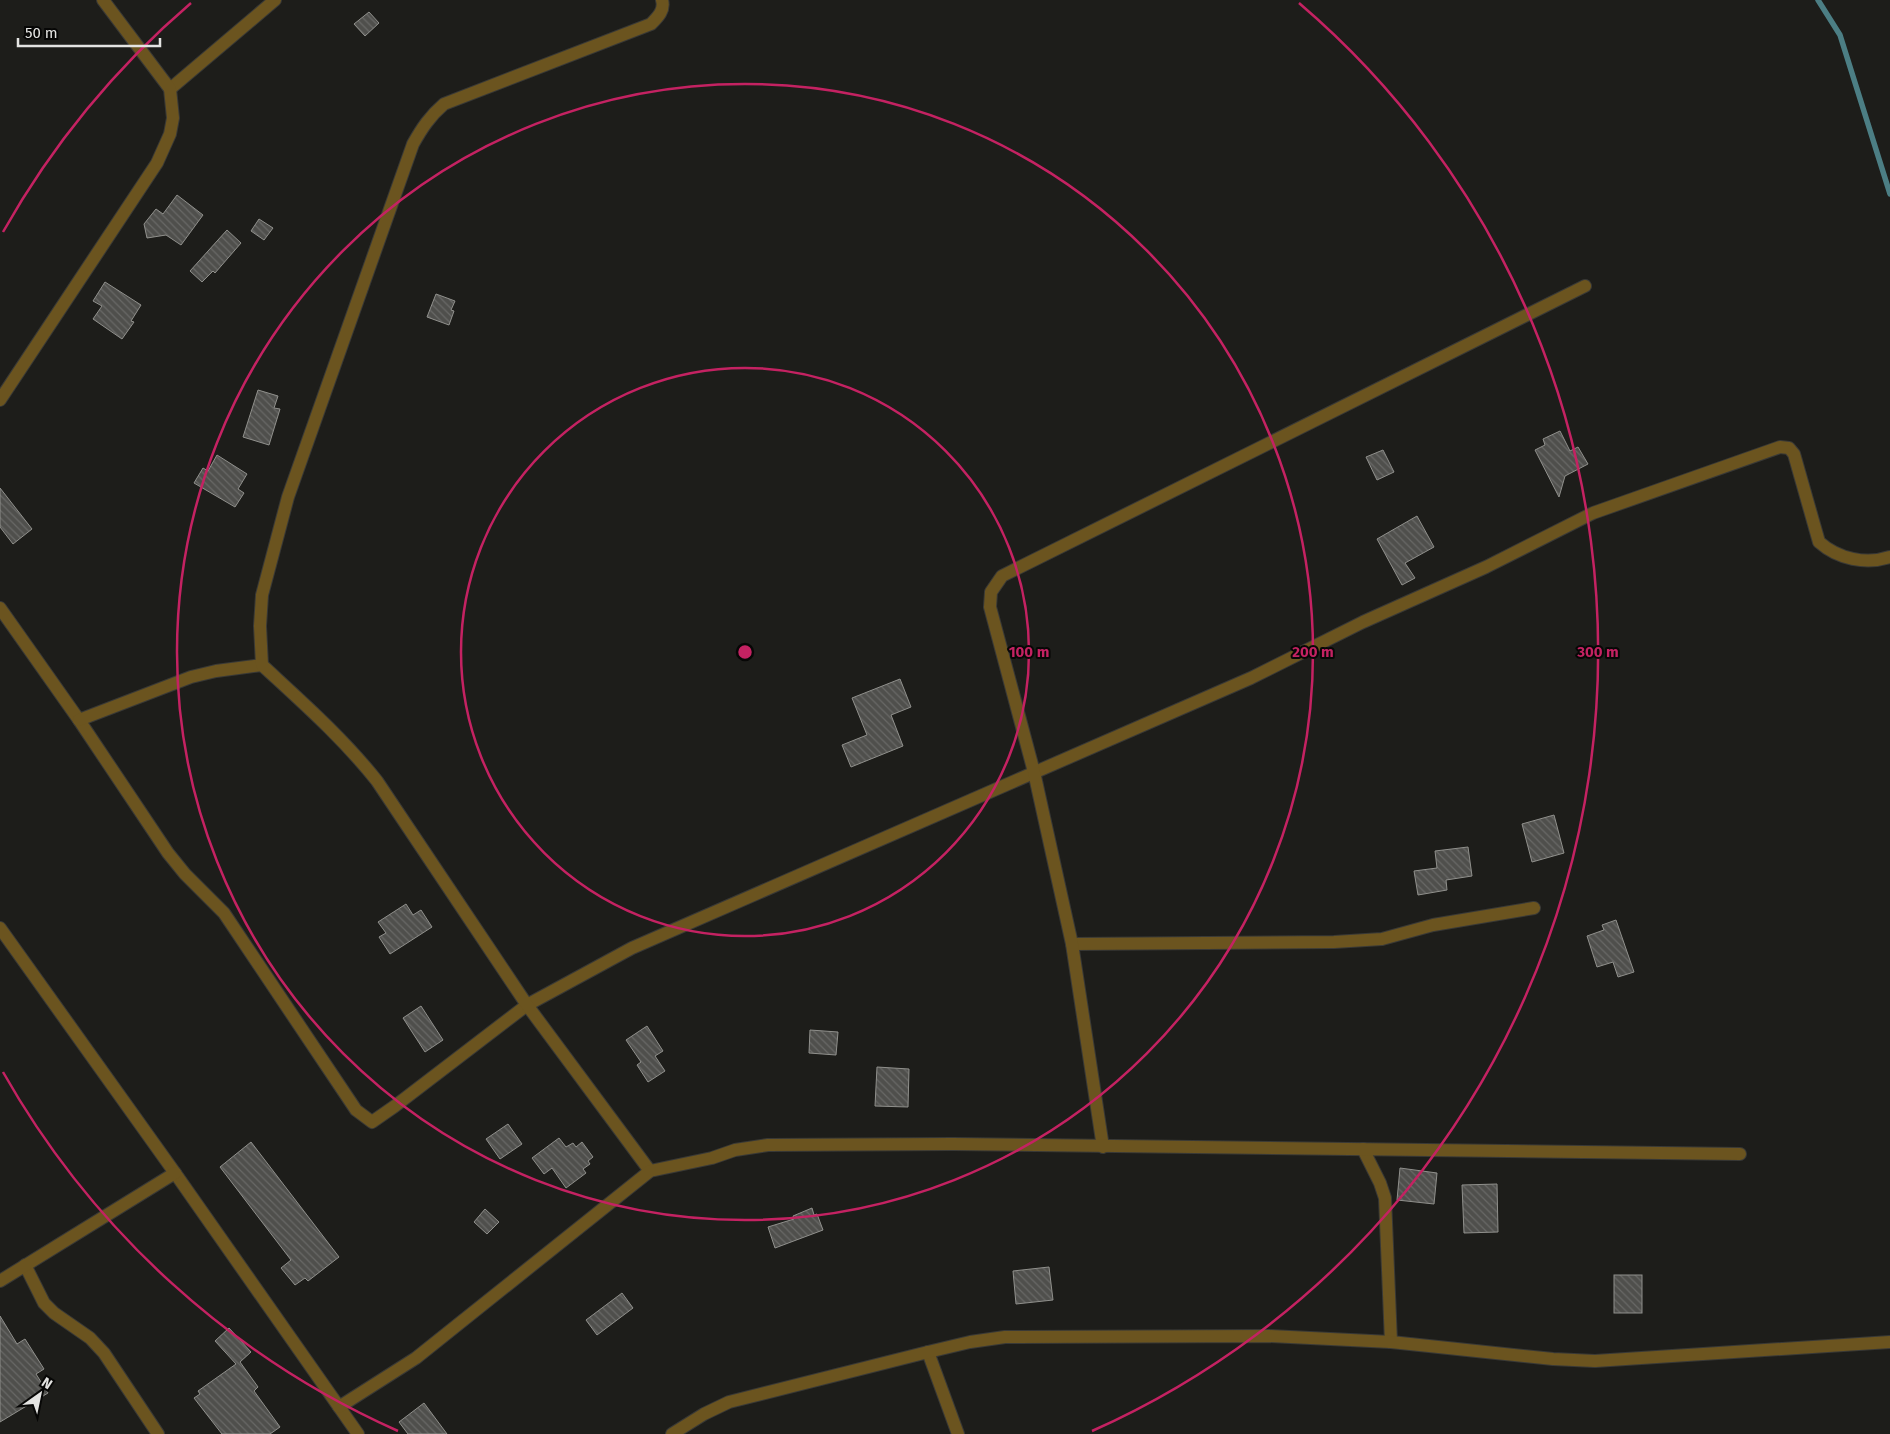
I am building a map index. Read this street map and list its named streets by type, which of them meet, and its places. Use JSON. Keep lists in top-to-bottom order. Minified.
{"scale_bar":"50 m","north":"top right","rings":["100 m","200 m","300 m"]}
